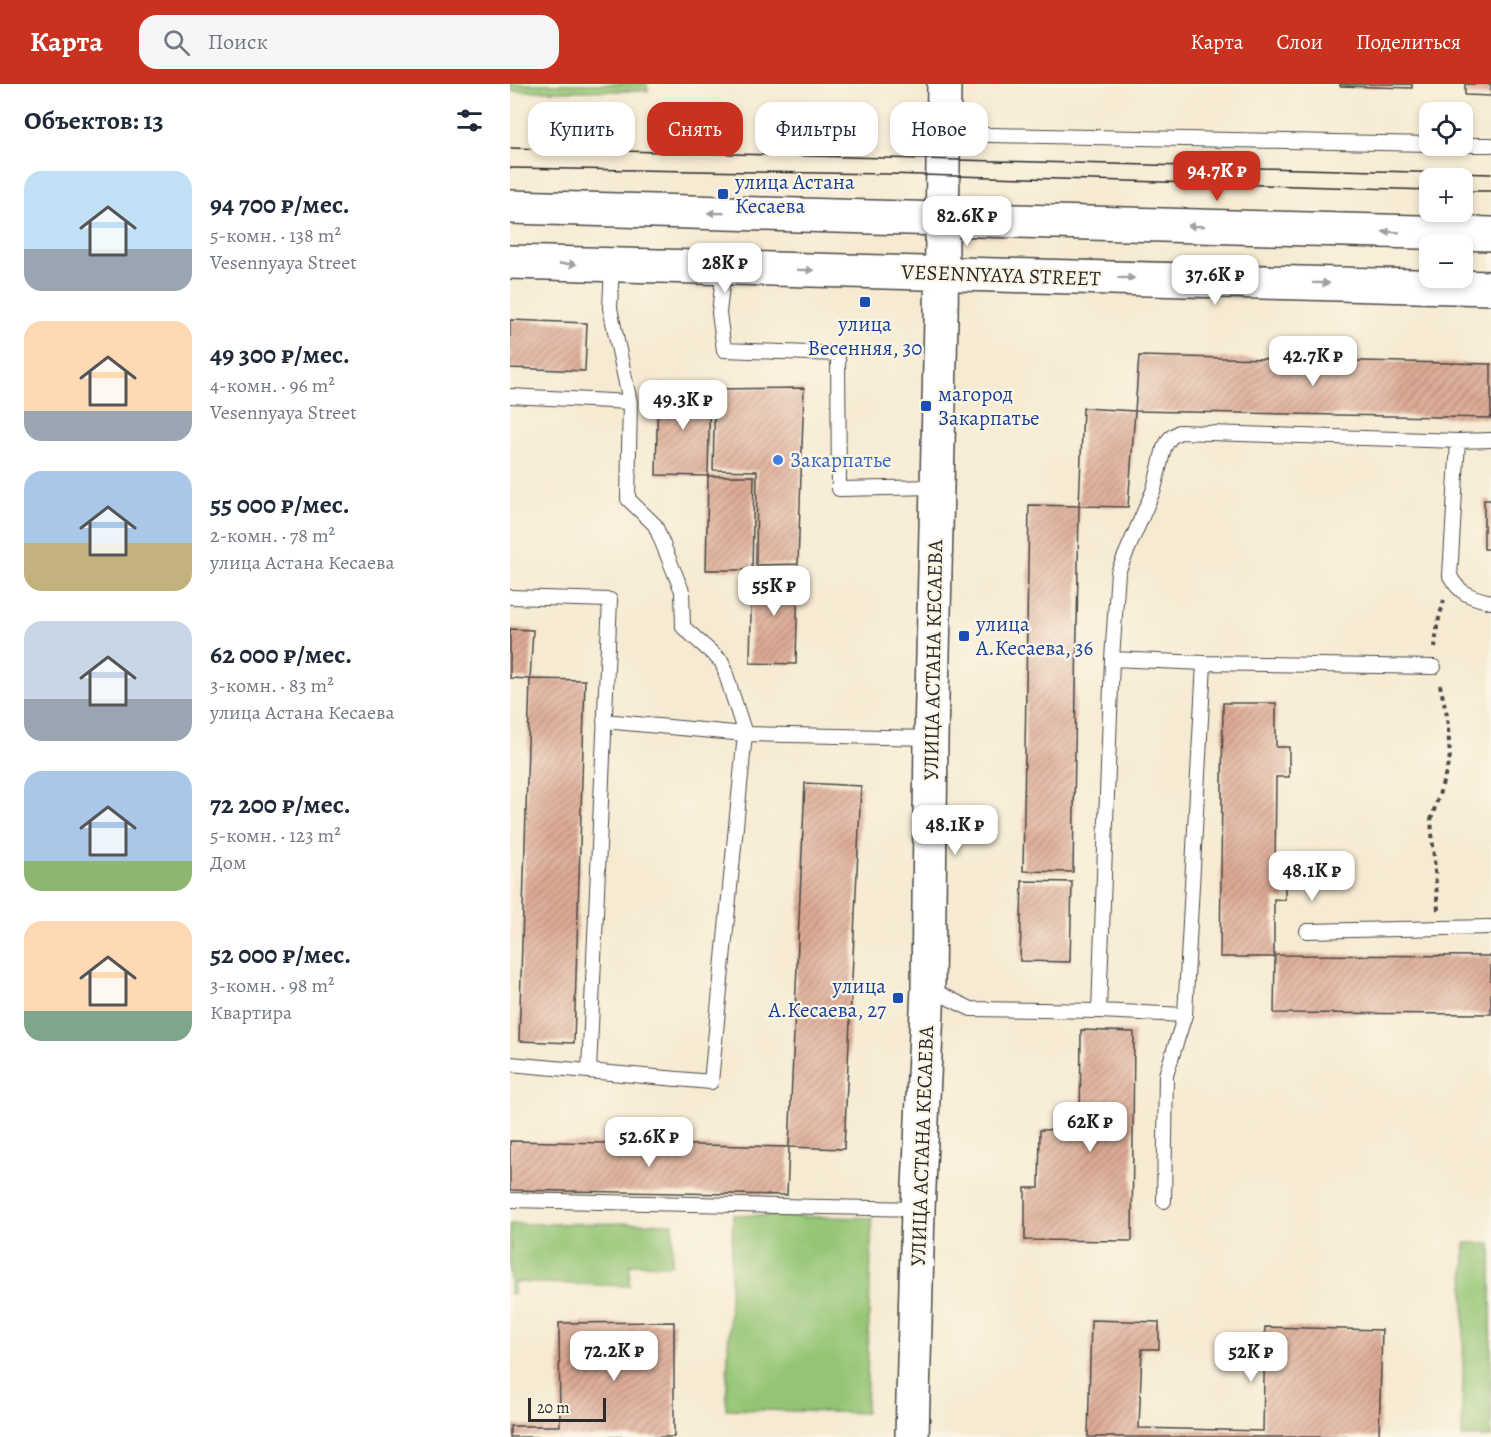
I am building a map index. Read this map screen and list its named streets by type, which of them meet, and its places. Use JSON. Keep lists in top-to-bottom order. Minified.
{"streets":{"street":["VESENNYAYA STREET","УЛИЦА АСТАНА КЕСАЕВА"]},"crossings":[["VESENNYAYA STREET","УЛИЦА АСТАНА КЕСАЕВА"]],"places":{"transit":["улица Астана Кесаева","улица Весенняя, 30","магород Закарпатье","улица А.Кесаева, 36","улица А.Кесаева, 27"],"other":["Закарпатье"]},"scale_bar":"20 m","page":{"header":"Карта","search":"Поиск","nav":["Карта","Слои","Поделиться"],"heading":"Объектов: 13","map_buttons":["+","−"],"chip":["Купить","Снять","Фильтры","Новое"],"price":["94.7K ₽","82.6K ₽","28K ₽","37.6K ₽","42.7K ₽","49.3K ₽","55K ₽","48.1K ₽","48.1K ₽","62K ₽","52.6K ₽","72.2K ₽","52K ₽"],"list":[{"name":"94 700 ₽/мес.","note":"5-комн. · 138 m² · Vesennyaya Street"},{"name":"49 300 ₽/мес.","note":"4-комн. · 96 m² · Vesennyaya Street"},{"name":"55 000 ₽/мес.","note":"2-комн. · 78 m² · улица Астана Кесаева"},{"name":"62 000 ₽/мес.","note":"3-комн. · 83 m² · улица Астана Кесаева"},{"name":"72 200 ₽/мес.","note":"5-комн. · 123 m² · Дом"},{"name":"52 000 ₽/мес.","note":"3-комн. · 98 m² · Квартира"}],"scale":"20 m"}}
